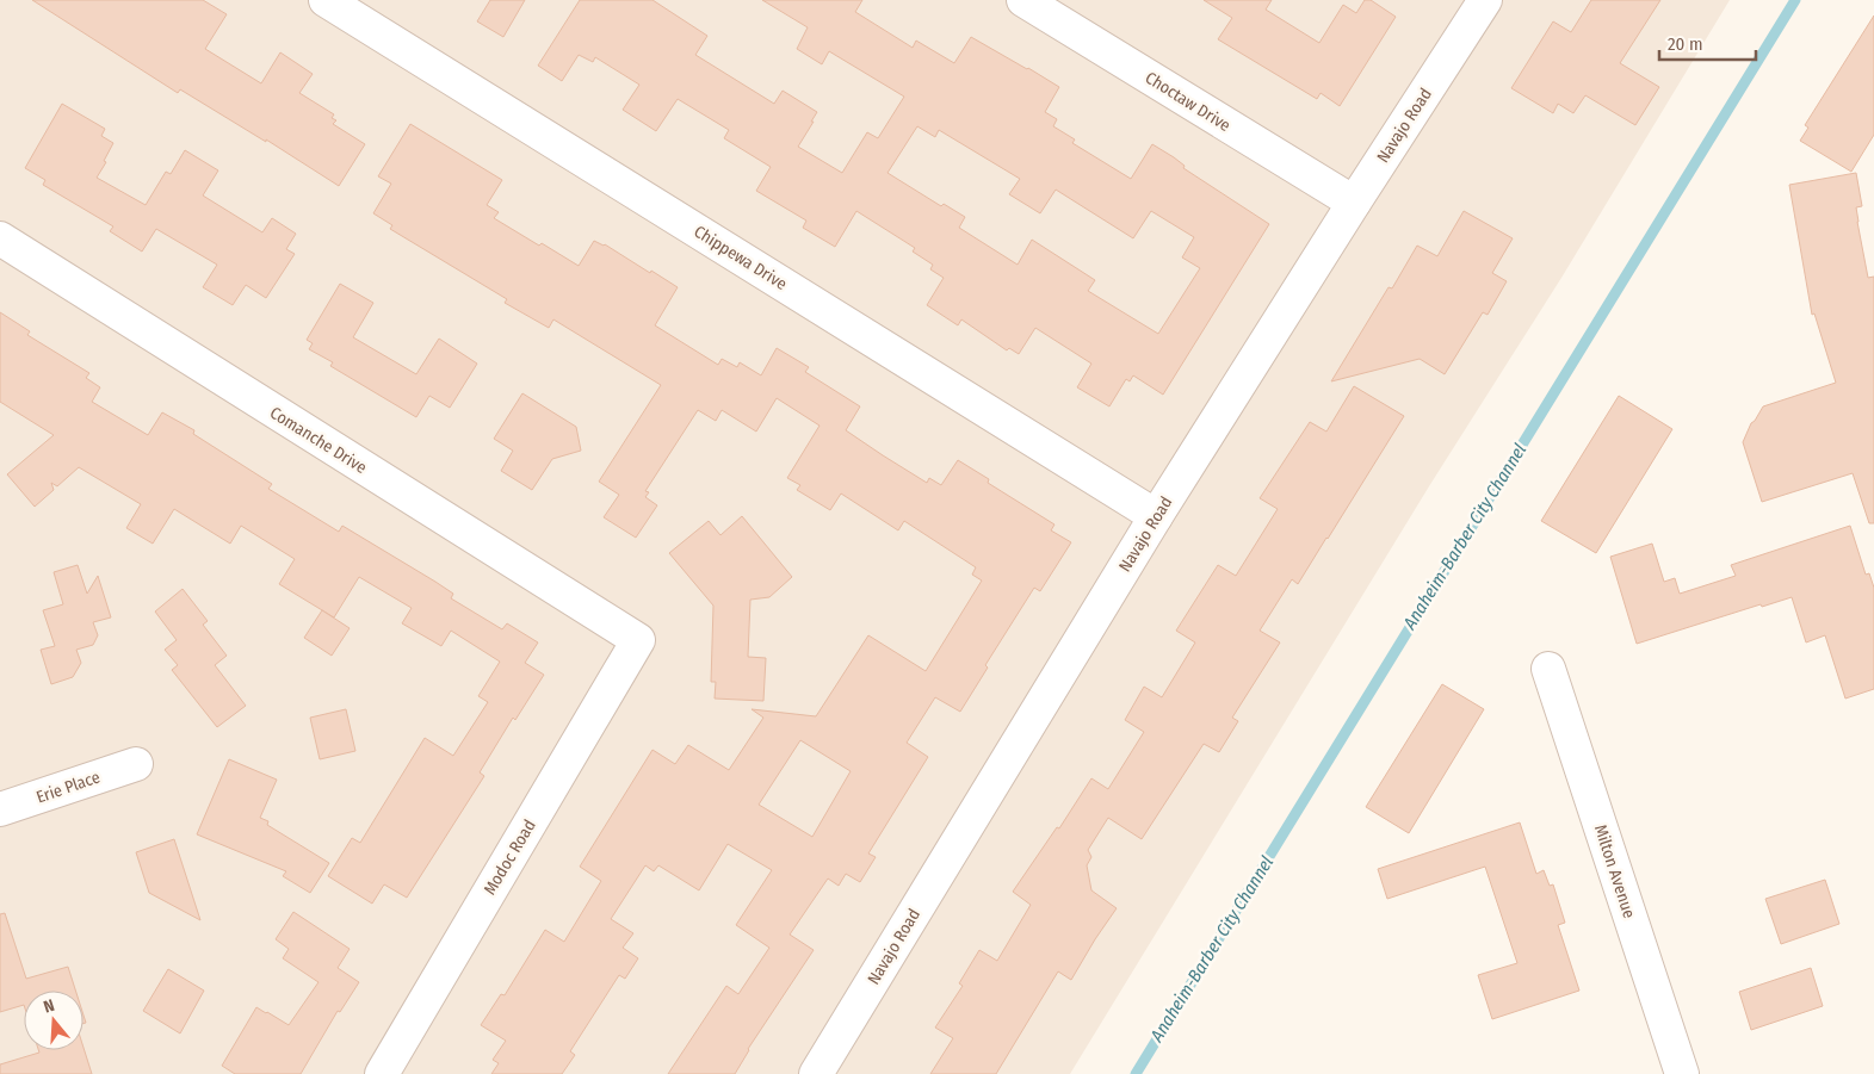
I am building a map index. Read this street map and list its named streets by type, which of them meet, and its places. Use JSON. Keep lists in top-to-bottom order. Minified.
{"streets":{"street":["Choctaw Drive","Navajo Road","Chippewa Drive","Comanche Drive","Erie Place","Modoc Road","Milton Avenue"]},"crossings":[["Choctaw Drive","Navajo Road"],["Navajo Road","Chippewa Drive"],["Comanche Drive","Modoc Road"]],"water":["Anaheim-Barber City Channel"],"scale_bar":"20 m","north":"top"}
